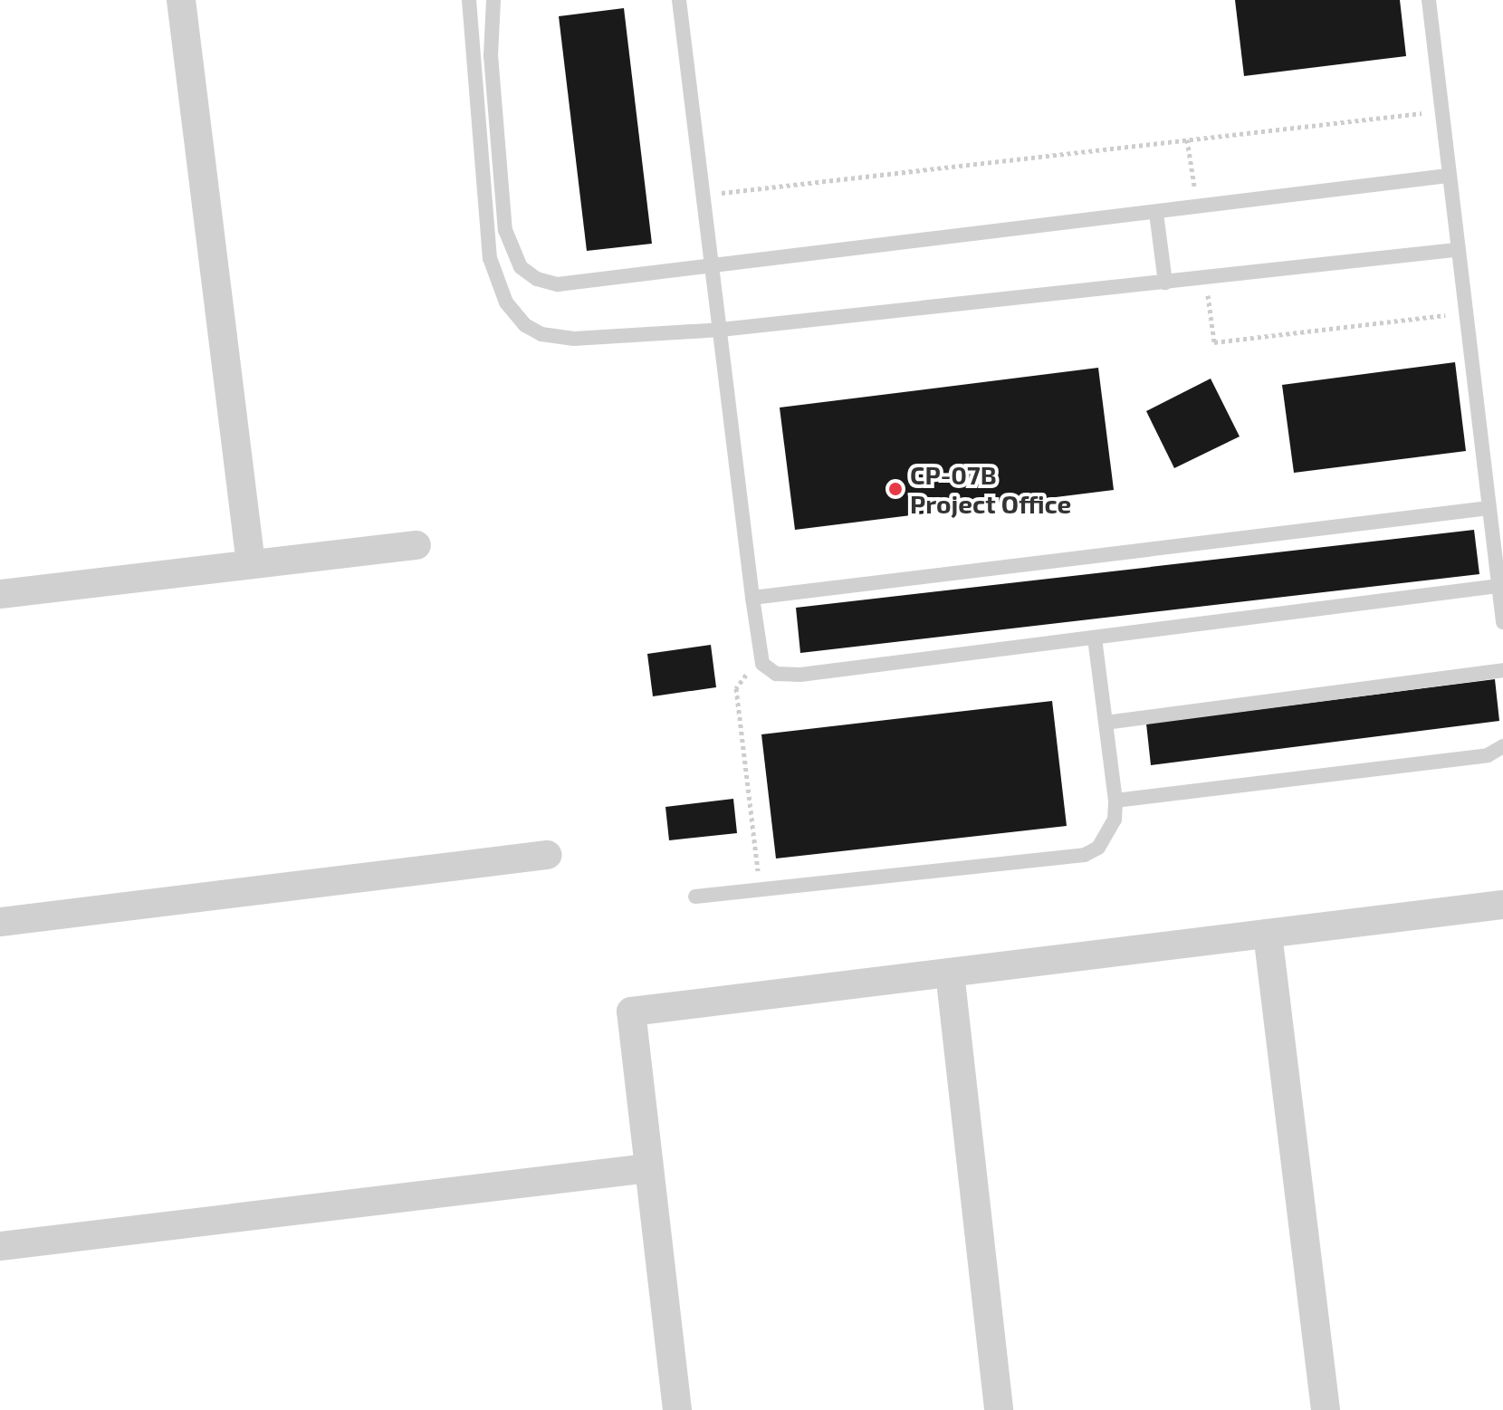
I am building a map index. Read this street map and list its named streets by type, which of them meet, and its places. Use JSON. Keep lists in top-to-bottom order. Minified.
{"places":["CP-07B Project Office"]}
